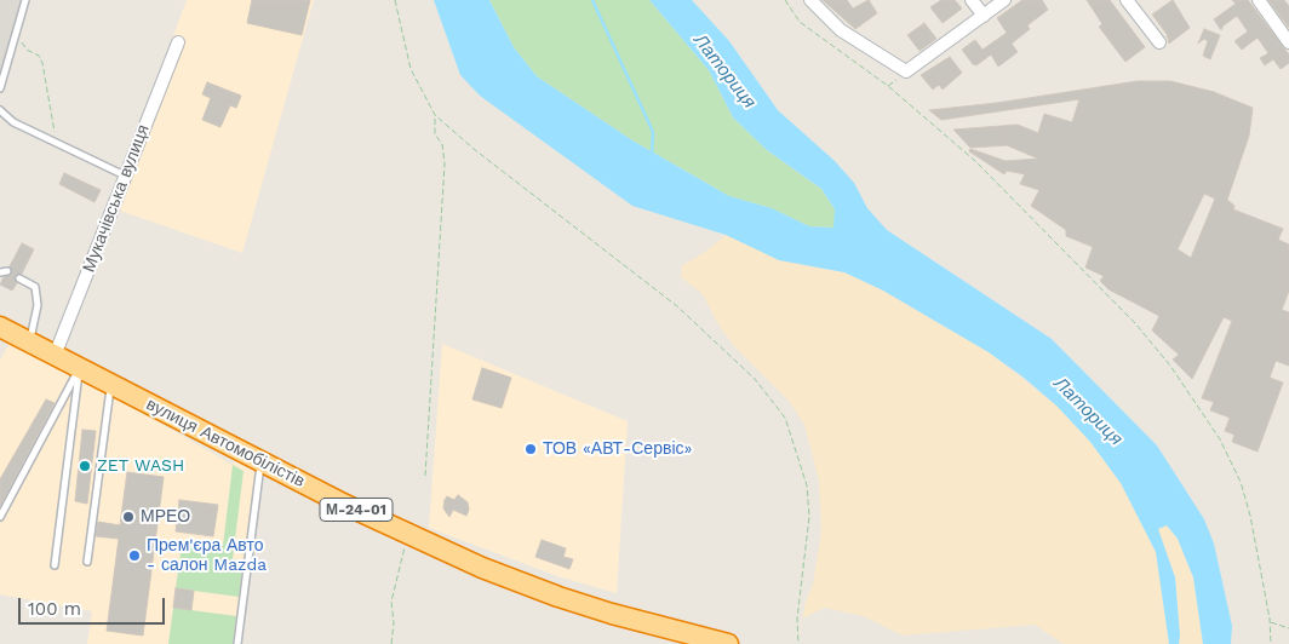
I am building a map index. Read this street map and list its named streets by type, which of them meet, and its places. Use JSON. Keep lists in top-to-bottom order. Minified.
{"streets":{"highway":["вулиця Автомобілістів","М-24-01"],"street":["Мукачівська вулиця"]},"crossings":[["Мукачівська вулиця","вулиця Автомобілістів"]],"water":["Латориця"],"places":["ТОВ «АВТ-Сервіс»","ZET WASH","МРЕО","Прем'єра Авто - салон Mazda"],"scale_bar":"100 m"}
